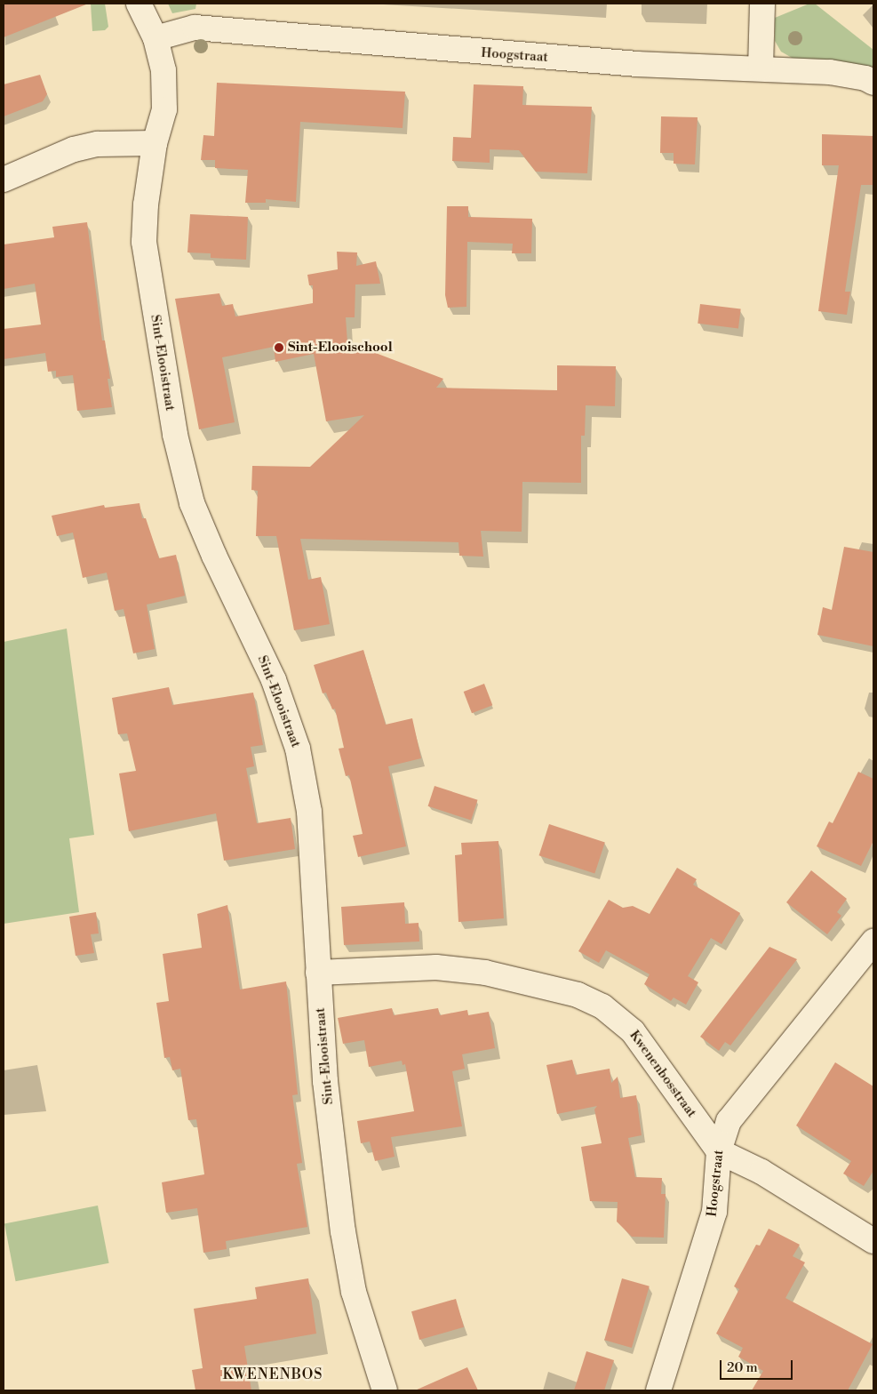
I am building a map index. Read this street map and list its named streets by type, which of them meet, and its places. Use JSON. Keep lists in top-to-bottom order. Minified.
{"streets":{"street":["Hoogstraat","Sint-Elooistraat","Kwenenbosstraat"]},"crossings":[["Hoogstraat","Sint-Elooistraat"],["Hoogstraat","Kwenenbosstraat"],["Sint-Elooistraat","Kwenenbosstraat"]],"districts":["KWENENBOS"],"places":["Sint-Elooischool"],"scale_bar":"20 m"}
